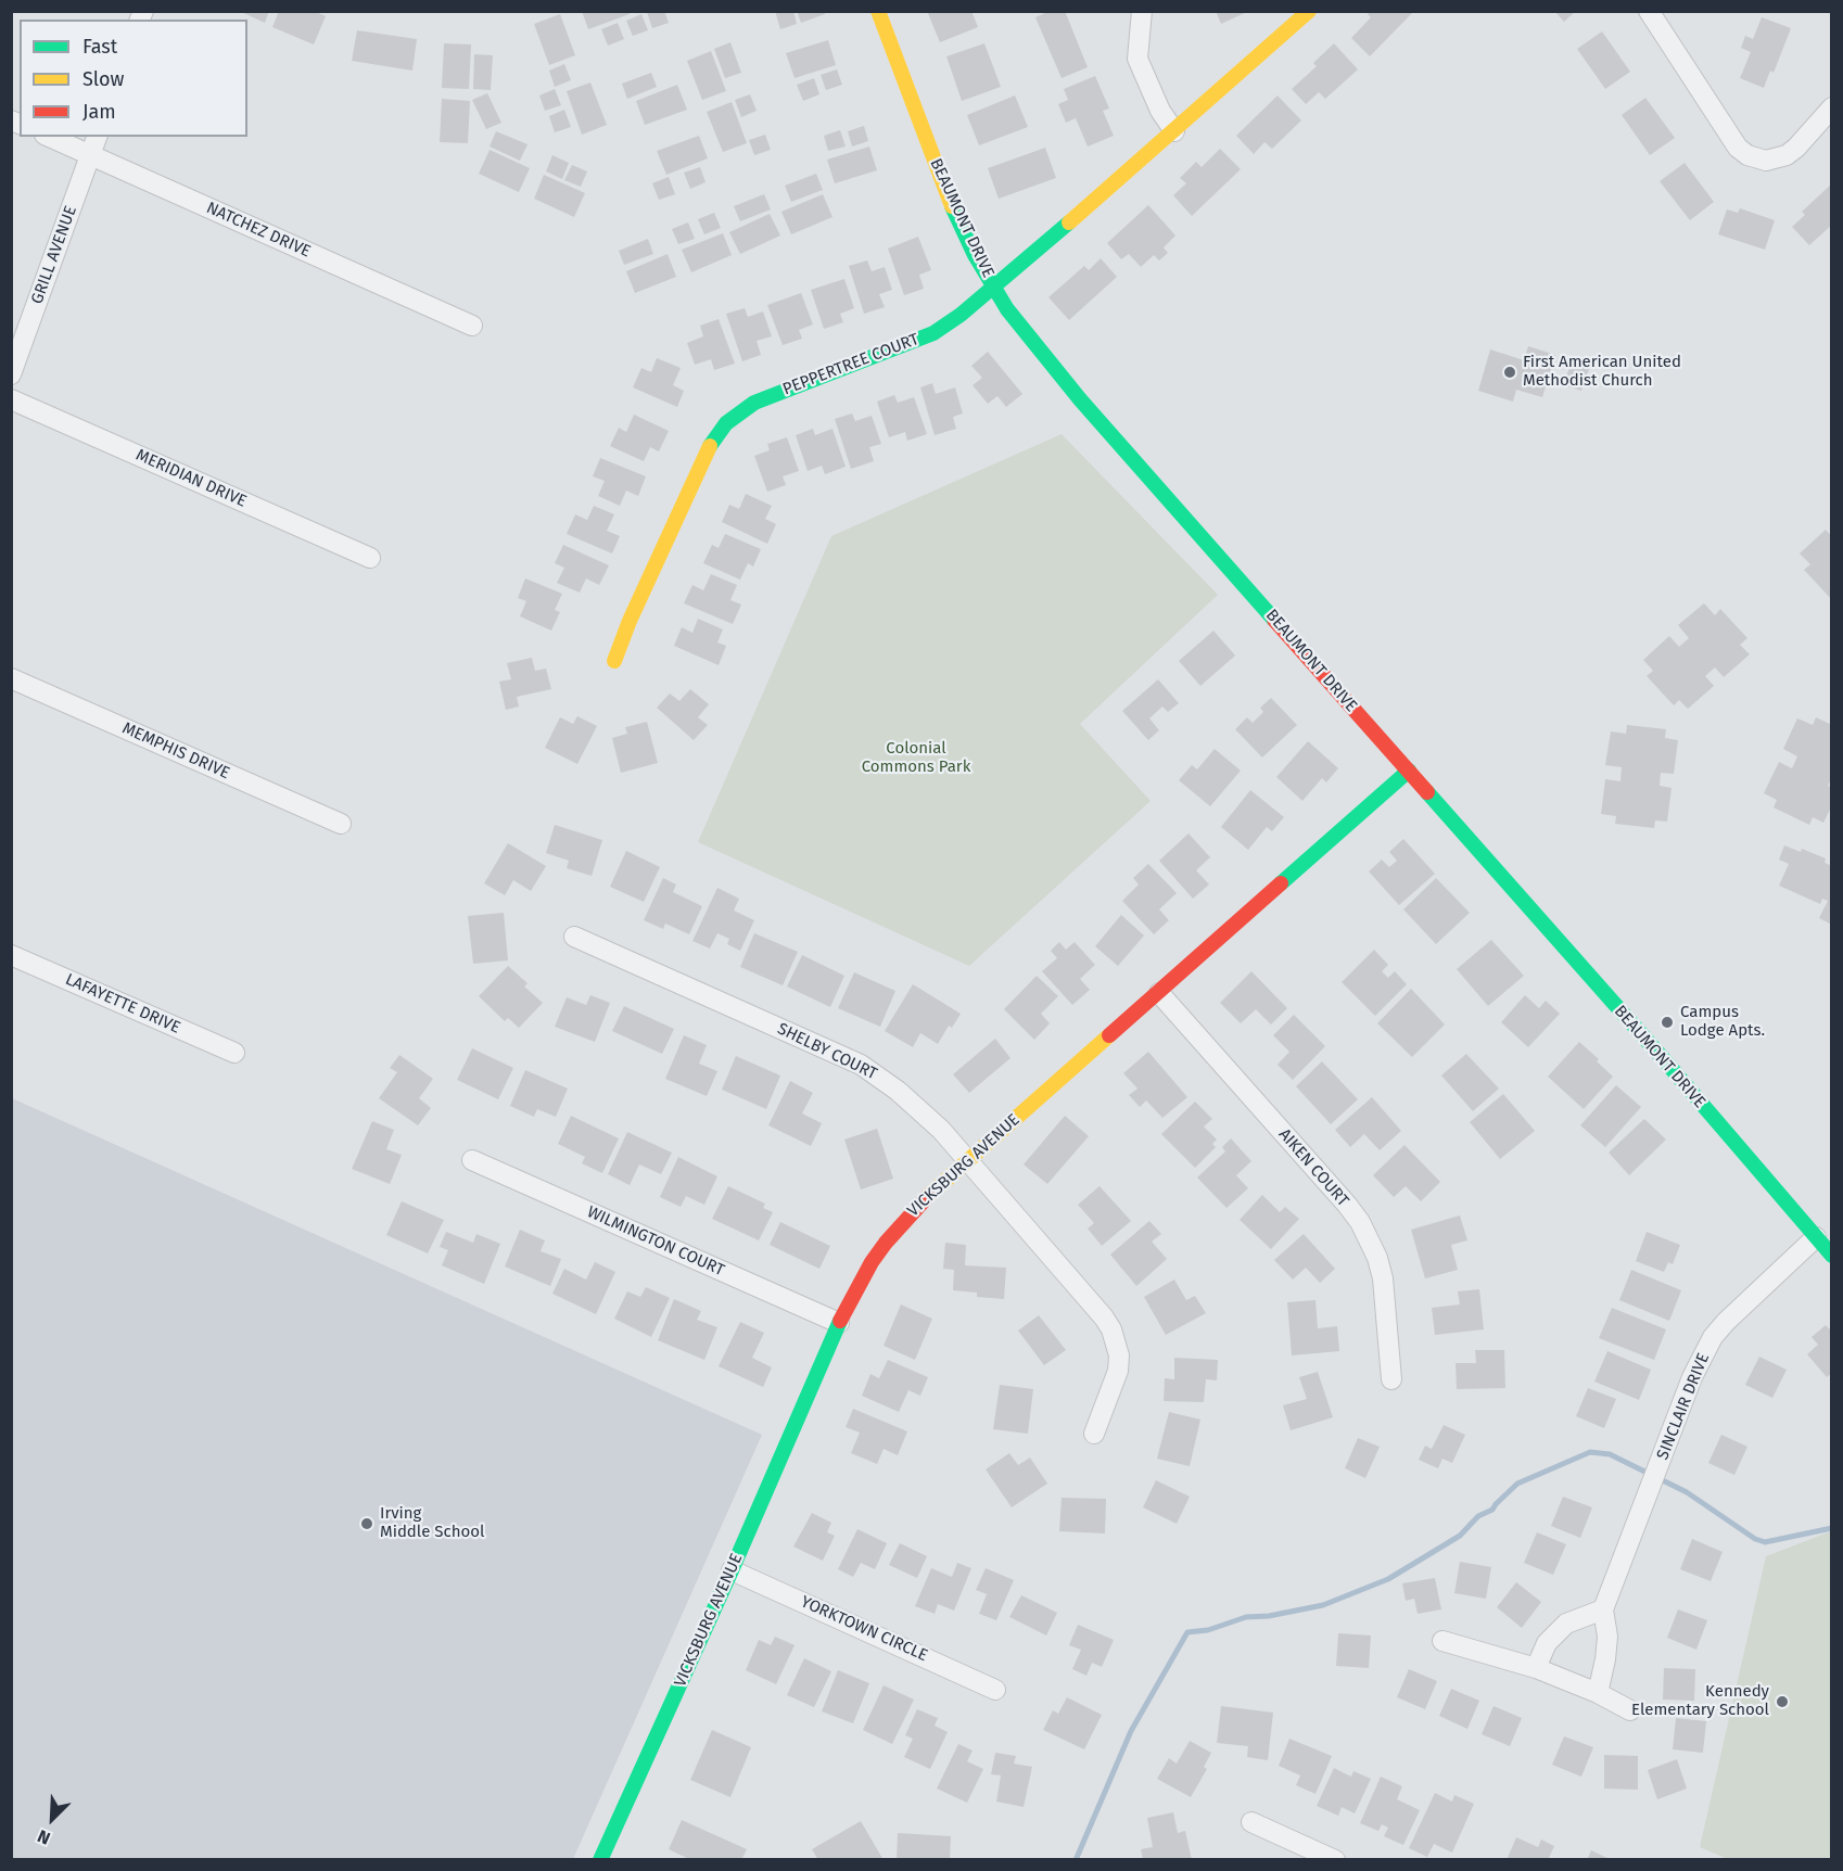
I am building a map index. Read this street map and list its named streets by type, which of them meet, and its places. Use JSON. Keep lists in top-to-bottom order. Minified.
{"streets":{"street":["BEAUMONT DRIVE","NATCHEZ DRIVE","GRILL AVENUE","PEPPERTREE COURT","MERIDIAN DRIVE","MEMPHIS DRIVE","LAFAYETTE DRIVE","SHELBY COURT","VICKSBURG AVENUE","AIKEN COURT","WILMINGTON COURT","SINCLAIR DRIVE","YORKTOWN CIRCLE"]},"crossings":[["BEAUMONT DRIVE","PEPPERTREE COURT"],["BEAUMONT DRIVE","VICKSBURG AVENUE"],["BEAUMONT DRIVE","SINCLAIR DRIVE"],["NATCHEZ DRIVE","GRILL AVENUE"],["SHELBY COURT","VICKSBURG AVENUE"],["VICKSBURG AVENUE","AIKEN COURT"],["VICKSBURG AVENUE","WILMINGTON COURT"],["VICKSBURG AVENUE","YORKTOWN CIRCLE"]],"parks":["Colonial Commons Park"],"places":["First American United Methodist Church","Campus Lodge Apts.","Irving Middle School","Kennedy Elementary School"],"legend":["Fast","Slow","Jam"],"north":"bottom left"}
